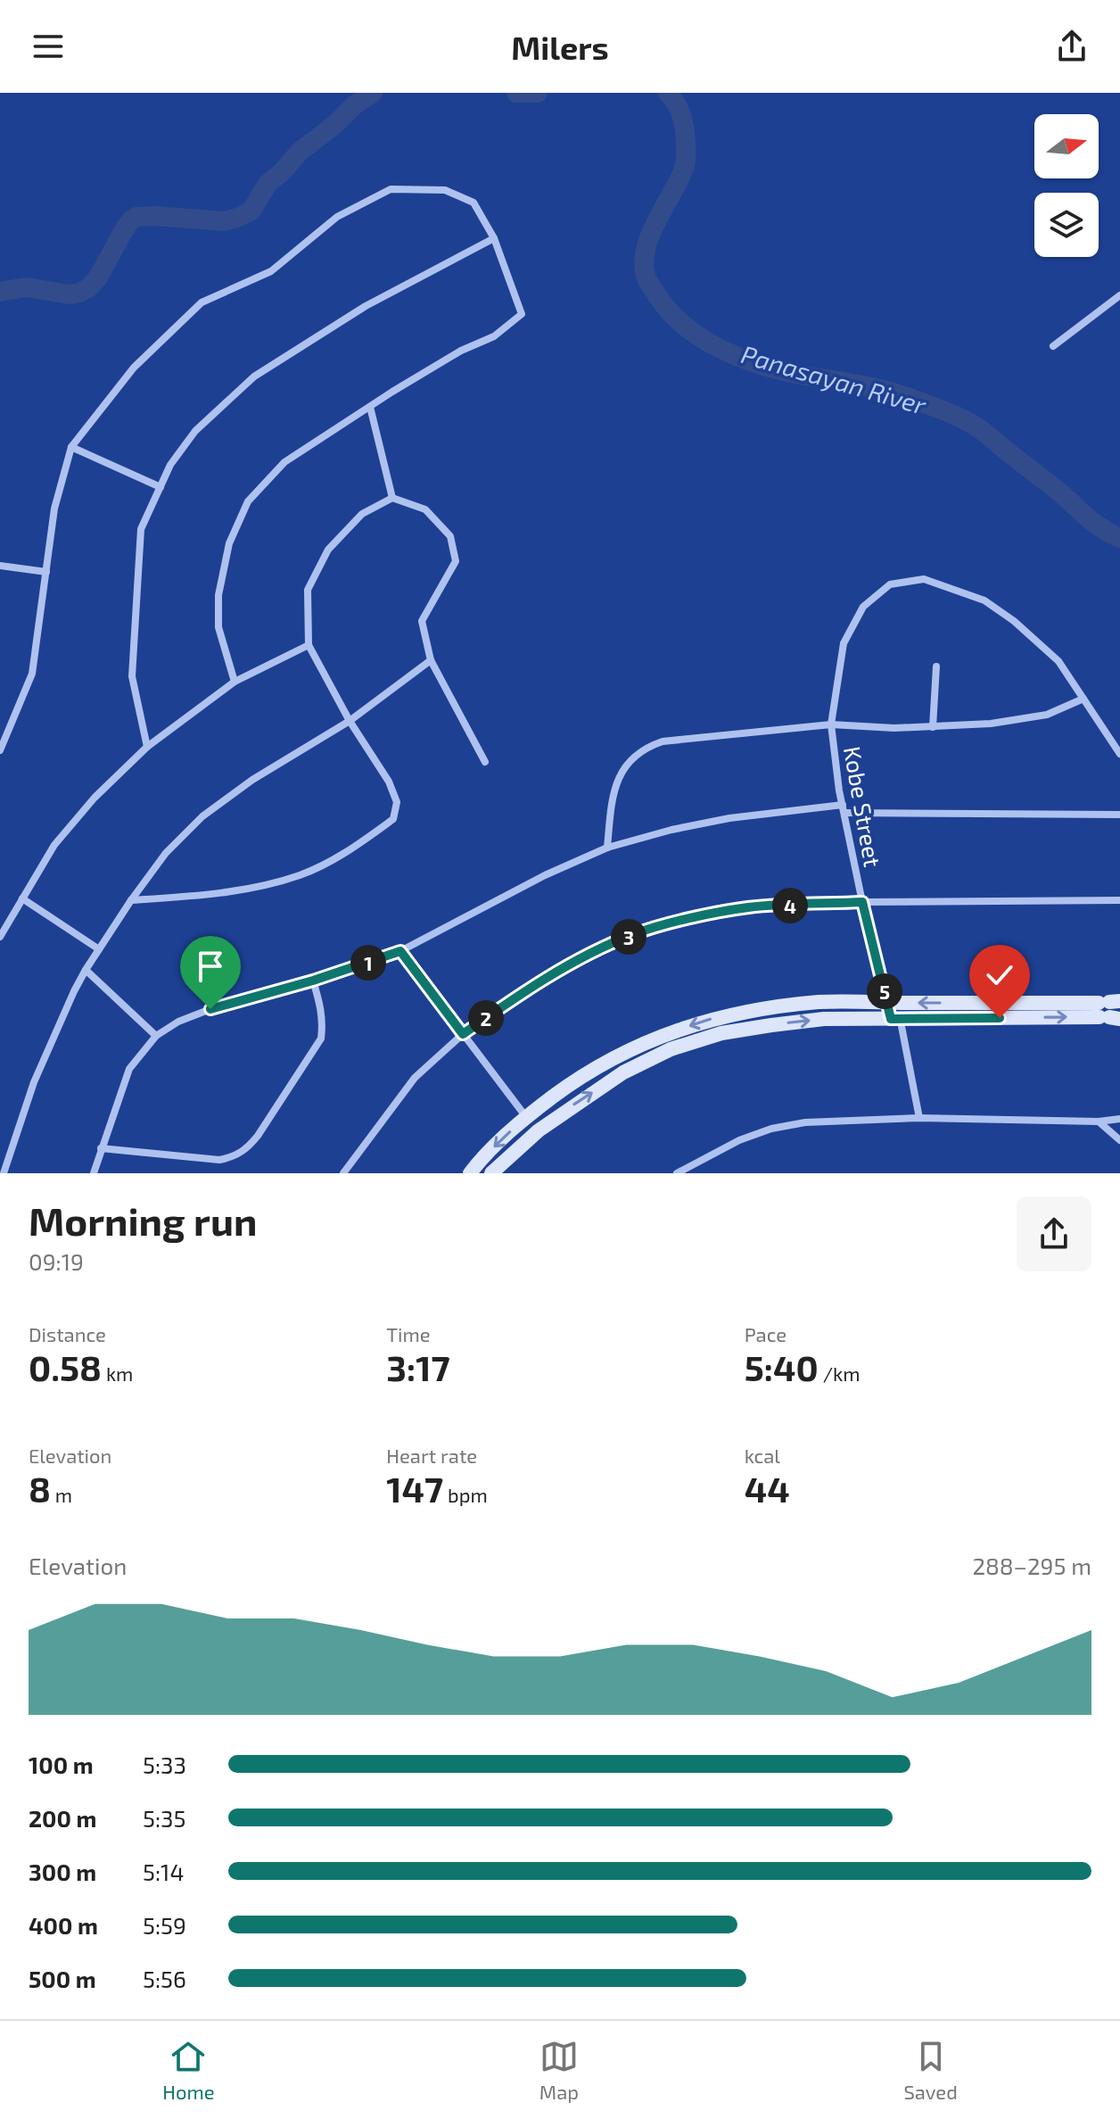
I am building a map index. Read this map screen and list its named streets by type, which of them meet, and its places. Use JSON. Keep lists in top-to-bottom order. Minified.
{"streets":{"street":["Kobe Street"]},"water":["Panasayan River"],"north":"right","page":{"header":"Milers","pins":["4","3","1","5","2"],"heading":["Morning run","09:19"],"stats":[["Distance","0.58 km"],["Time","3:17"],["Pace","5:40 /km"],["Elevation","8 m"],["Heart rate","147 bpm"],["kcal","44"]],"chart":["Elevation","288–295 m"],"list":[{"name":"100 m","note":"5:33"},{"name":"200 m","note":"5:35"},{"name":"300 m","note":"5:14"},{"name":"400 m","note":"5:59"},{"name":"500 m","note":"5:56"}],"tabs":["Home","Map","Saved"]}}
